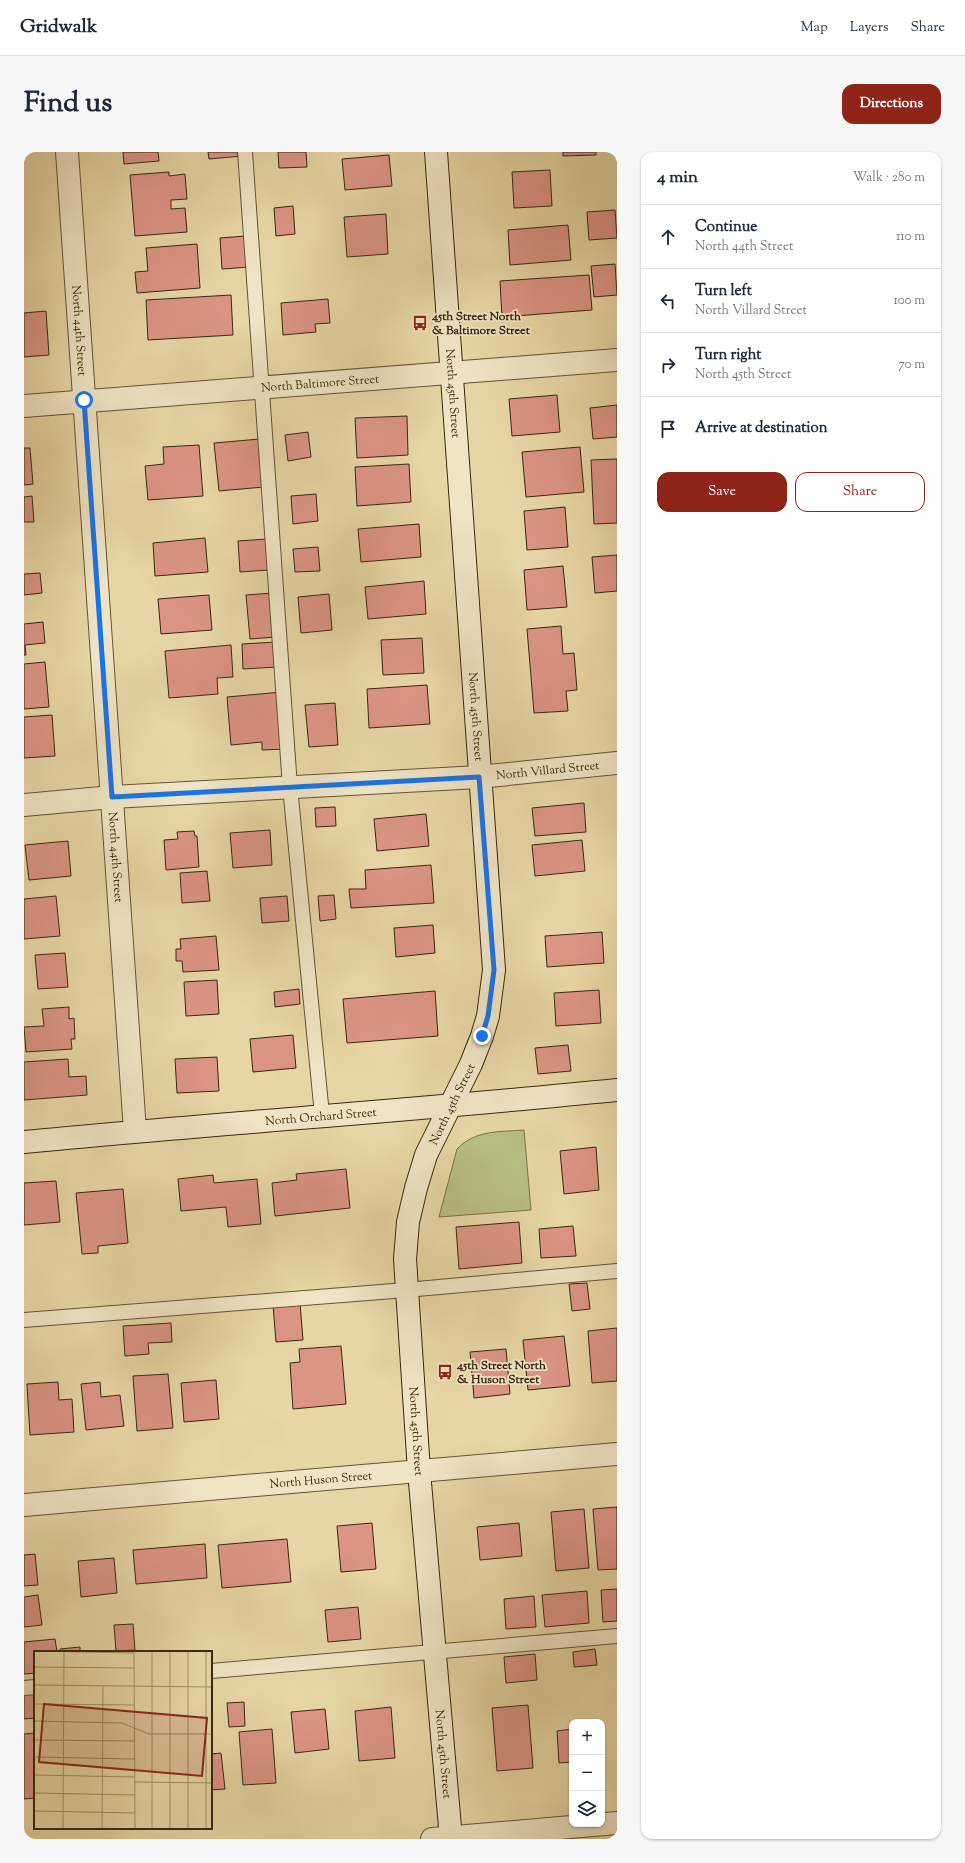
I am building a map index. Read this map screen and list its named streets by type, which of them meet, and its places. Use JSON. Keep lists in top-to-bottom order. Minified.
{"streets":{"street":["North 44th Street","North Baltimore Street","North 45th Street","North Villard Street","North Orchard Street","North Huson Street"]},"crossings":[["North 44th Street","North Baltimore Street"],["North 44th Street","North Villard Street"],["North 44th Street","North Orchard Street"],["North Baltimore Street","North 45th Street"],["North 45th Street","North Villard Street"],["North 45th Street","North Orchard Street"],["North 45th Street","North Huson Street"]],"places":{"bus stop":["45th Street North & Baltimore Street","45th Street North & Huson Street"]},"page":{"header":"Gridwalk","nav":["Map","Layers","Share"],"title":"Find us","buttons":["Directions",["Save","Share"]],"heading":["4 min","Walk · 280 m"],"list":[["Continue","North 44th Street","110 m"],["Turn left","North Villard Street","100 m"],["Turn right","North 45th Street","70 m"],"Arrive at destination"],"map_buttons":["+","−"]}}
